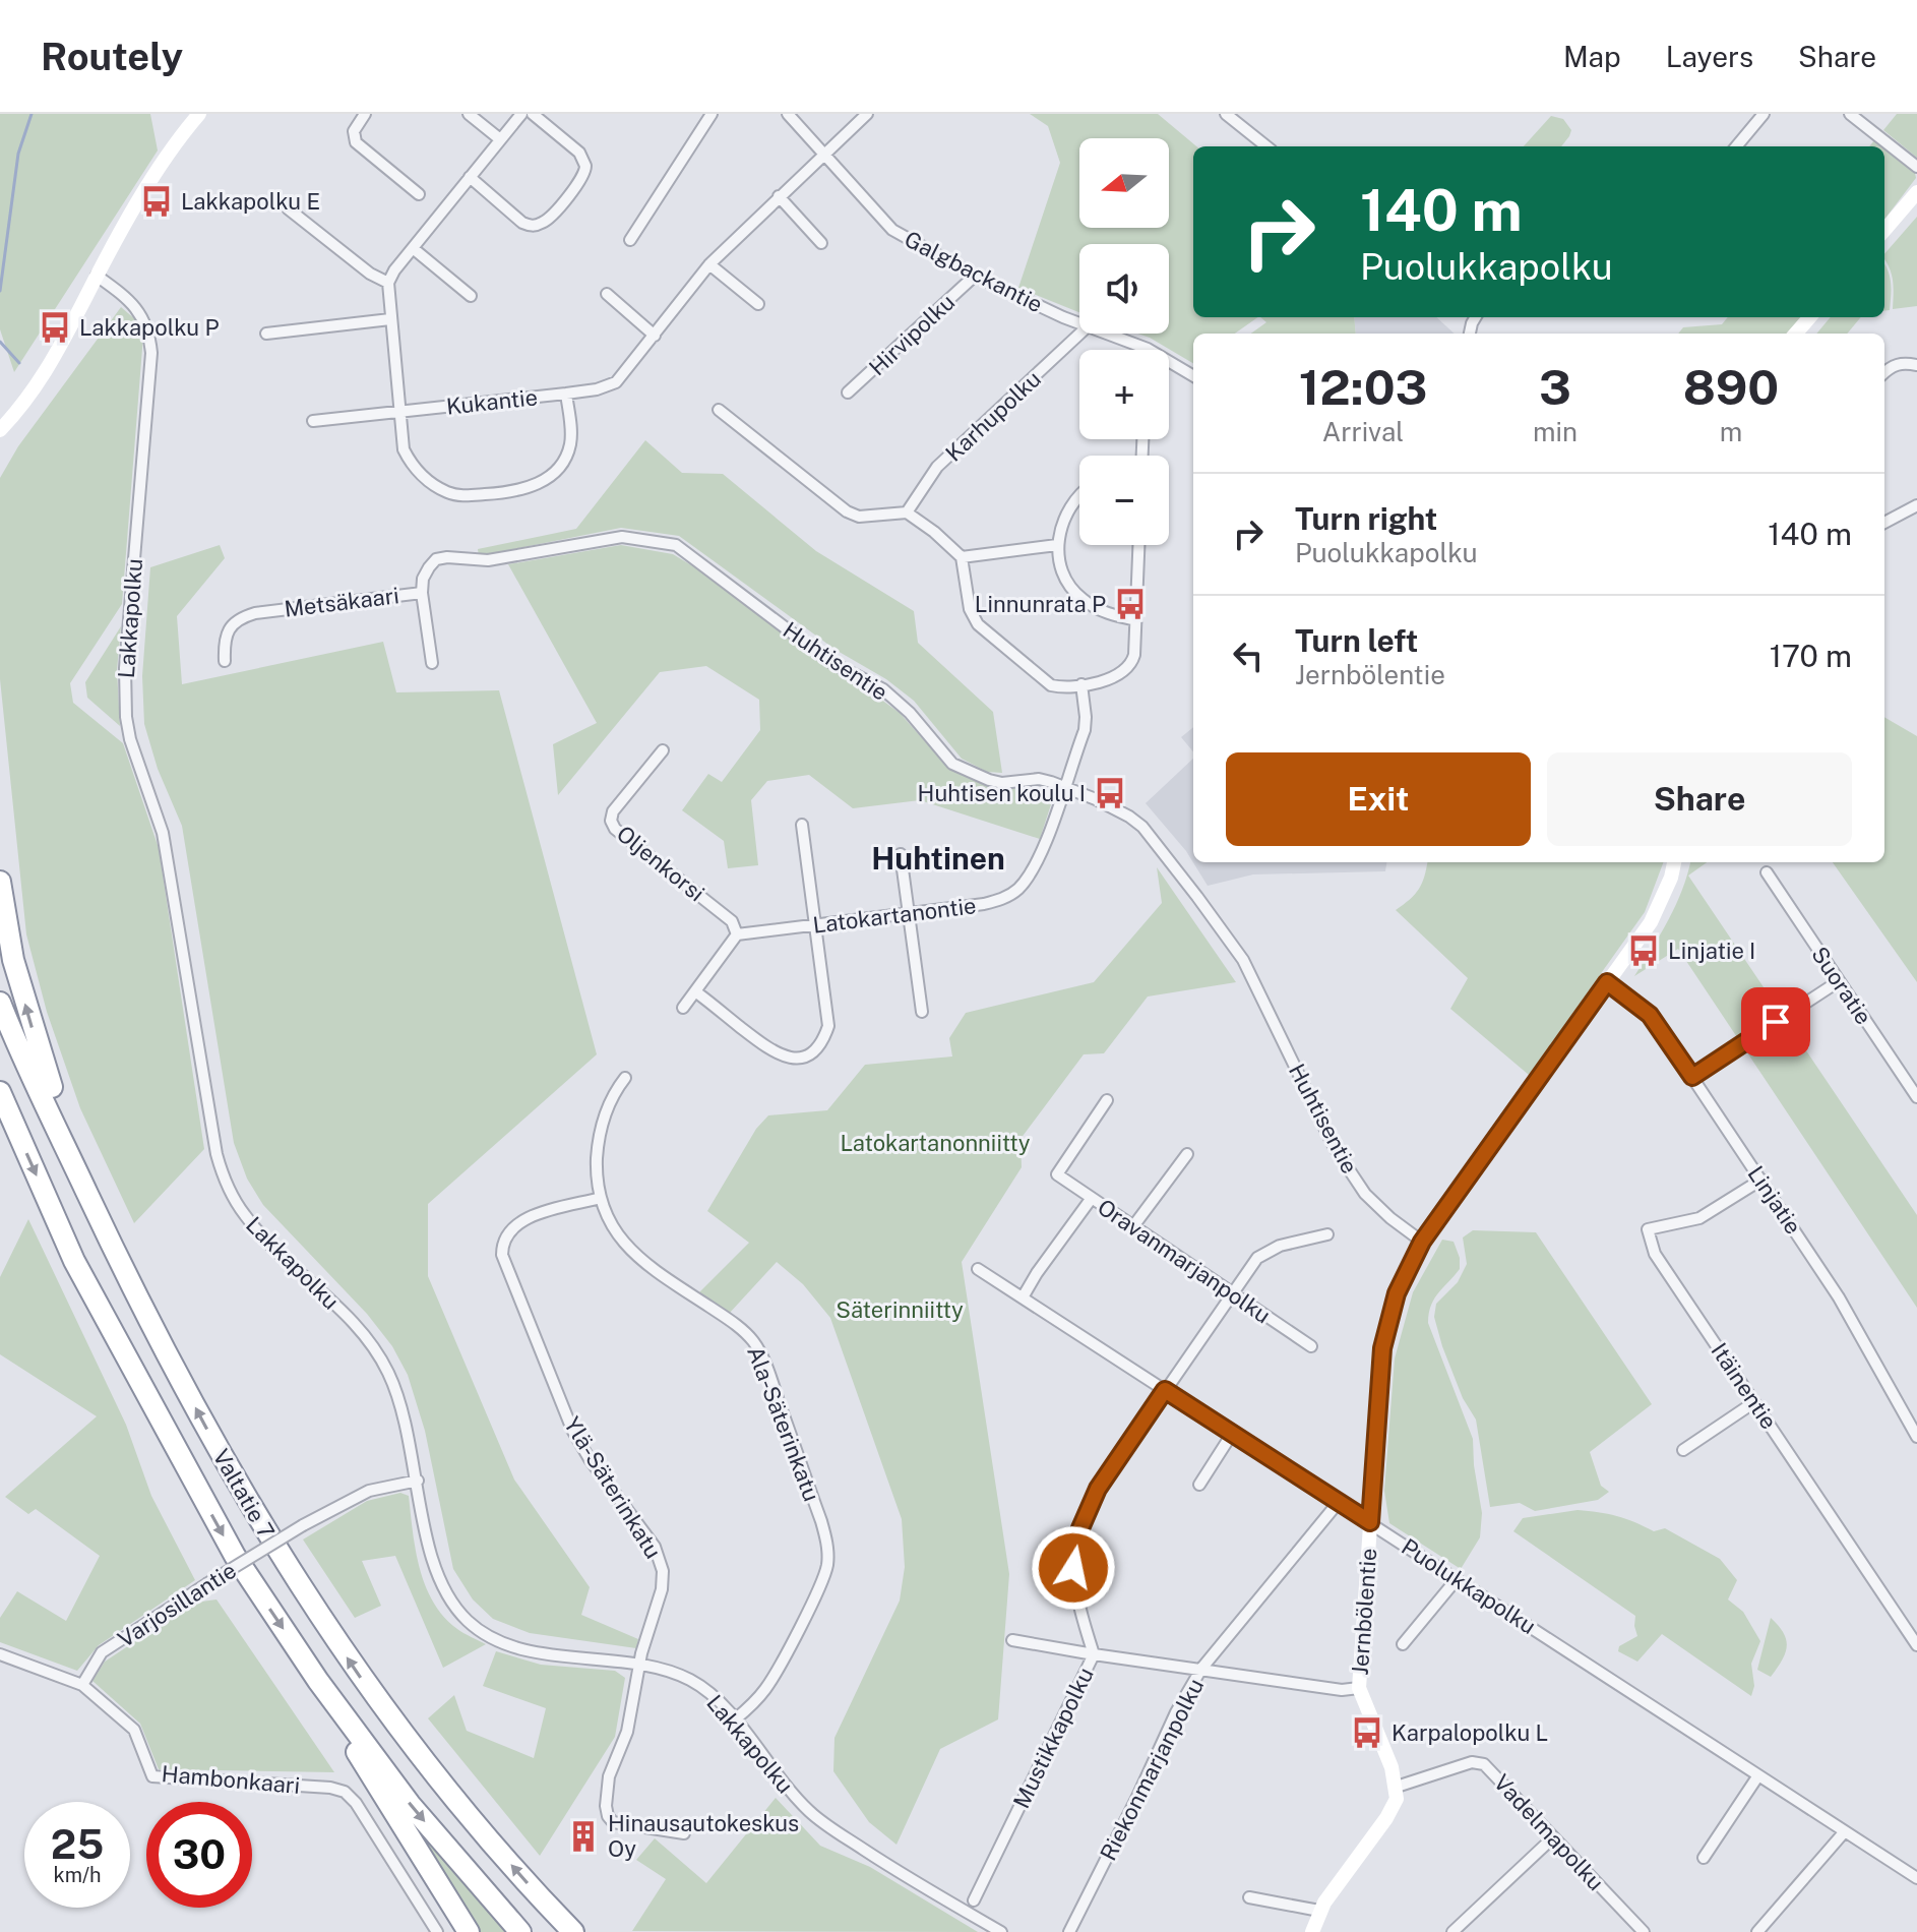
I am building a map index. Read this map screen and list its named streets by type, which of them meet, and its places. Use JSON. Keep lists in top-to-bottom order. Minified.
{"streets":{"highway":["Valtatie 7"],"street":["Galgbackantie","Hirvipolku","Kukantie","Karhupolku","Metsäkaari","Lakkapolku","Huhtisentie","Oljenkorsi","Latokartanontie","Suoratie","Linjatie","Oravanmarjanpolku","Itäinentie","Ala-Säterinkatu","Ylä-Säterinkatu","Puolukkapolku","Varjosillantie","Jernbölentie","Mustikkapolku","Riekonmarjanpolku","Hambonkaari","Vadelmapolku"]},"crossings":[["Galgbackantie","Hirvipolku"],["Galgbackantie","Kukantie"],["Metsäkaari","Huhtisentie"],["Lakkapolku","Ala-Säterinkatu"],["Lakkapolku","Ylä-Säterinkatu"],["Lakkapolku","Varjosillantie"],["Huhtisentie","Latokartanontie"],["Huhtisentie","Jernbölentie"],["Oljenkorsi","Latokartanontie"],["Linjatie","Itäinentie"],["Linjatie","Jernbölentie"],["Oravanmarjanpolku","Mustikkapolku"],["Ala-Säterinkatu","Ylä-Säterinkatu"],["Puolukkapolku","Jernbölentie"],["Puolukkapolku","Mustikkapolku"],["Puolukkapolku","Riekonmarjanpolku"],["Varjosillantie","Hambonkaari"],["Jernbölentie","Vadelmapolku"]],"districts":["Huhtinen"],"parks":["Latokartanonniitty","Säterinniitty"],"places":{"bus stop":["Lakkapolku E","Lakkapolku P","Linnunrata P","Huhtisen koulu I","Linjatie I","Karpalopolku L"],"building":["Hinausautokeskus Oy"]},"north":"left","page":{"header":"Routely","nav":["Map","Layers","Share"],"map_buttons":["+","−"],"turn":["140 m","Puolukkapolku"],"eta":["12:03","Arrival","3","min","890","m"],"list":[{"name":"Turn right","note":"Puolukkapolku","value":"140 m"},{"name":"Turn left","note":"Jernbölentie","value":"170 m"}],"buttons":["Exit","Share"],"speed":"25 km/h","limit":"30"}}
